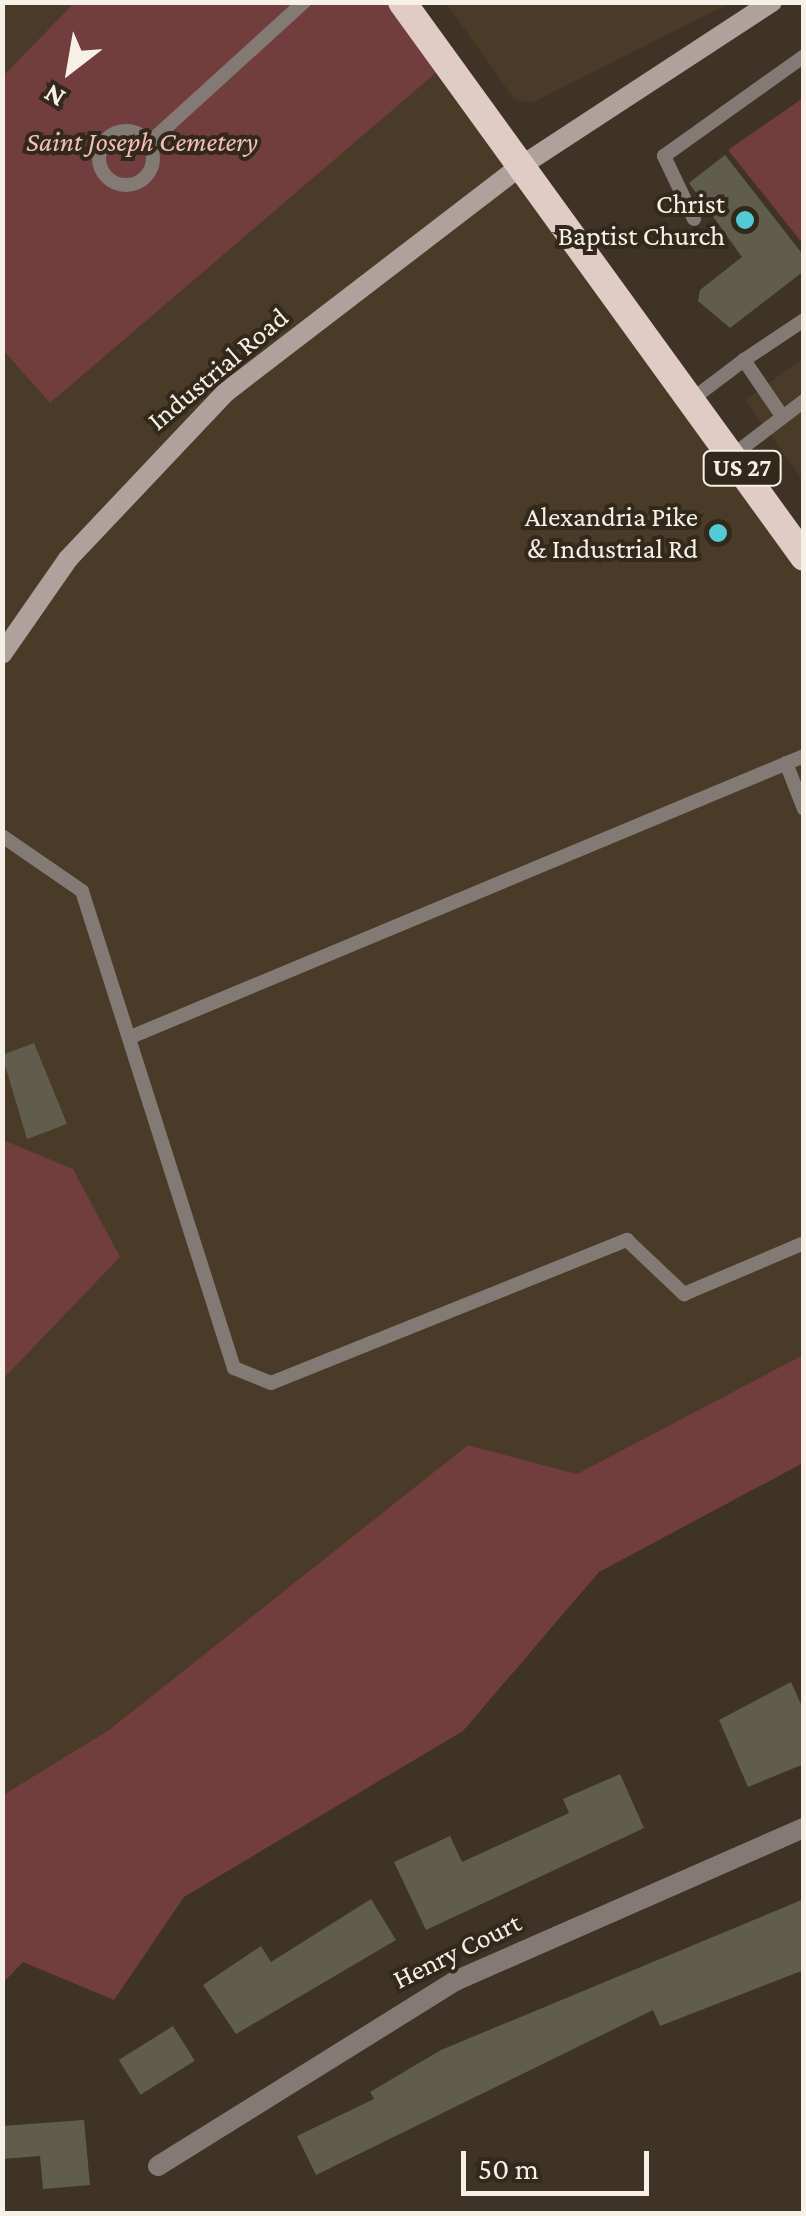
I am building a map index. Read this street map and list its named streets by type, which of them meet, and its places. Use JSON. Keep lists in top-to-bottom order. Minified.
{"streets":{"highway":["US 27"],"main road":["Industrial Road"],"street":["Henry Court"]},"crossings":[["Industrial Road","US 27"]],"parks":["Saint Joseph Cemetery"],"places":["Christ Baptist Church","Alexandria Pike & Industrial Rd"],"scale_bar":"50 m","north":"bottom left"}
